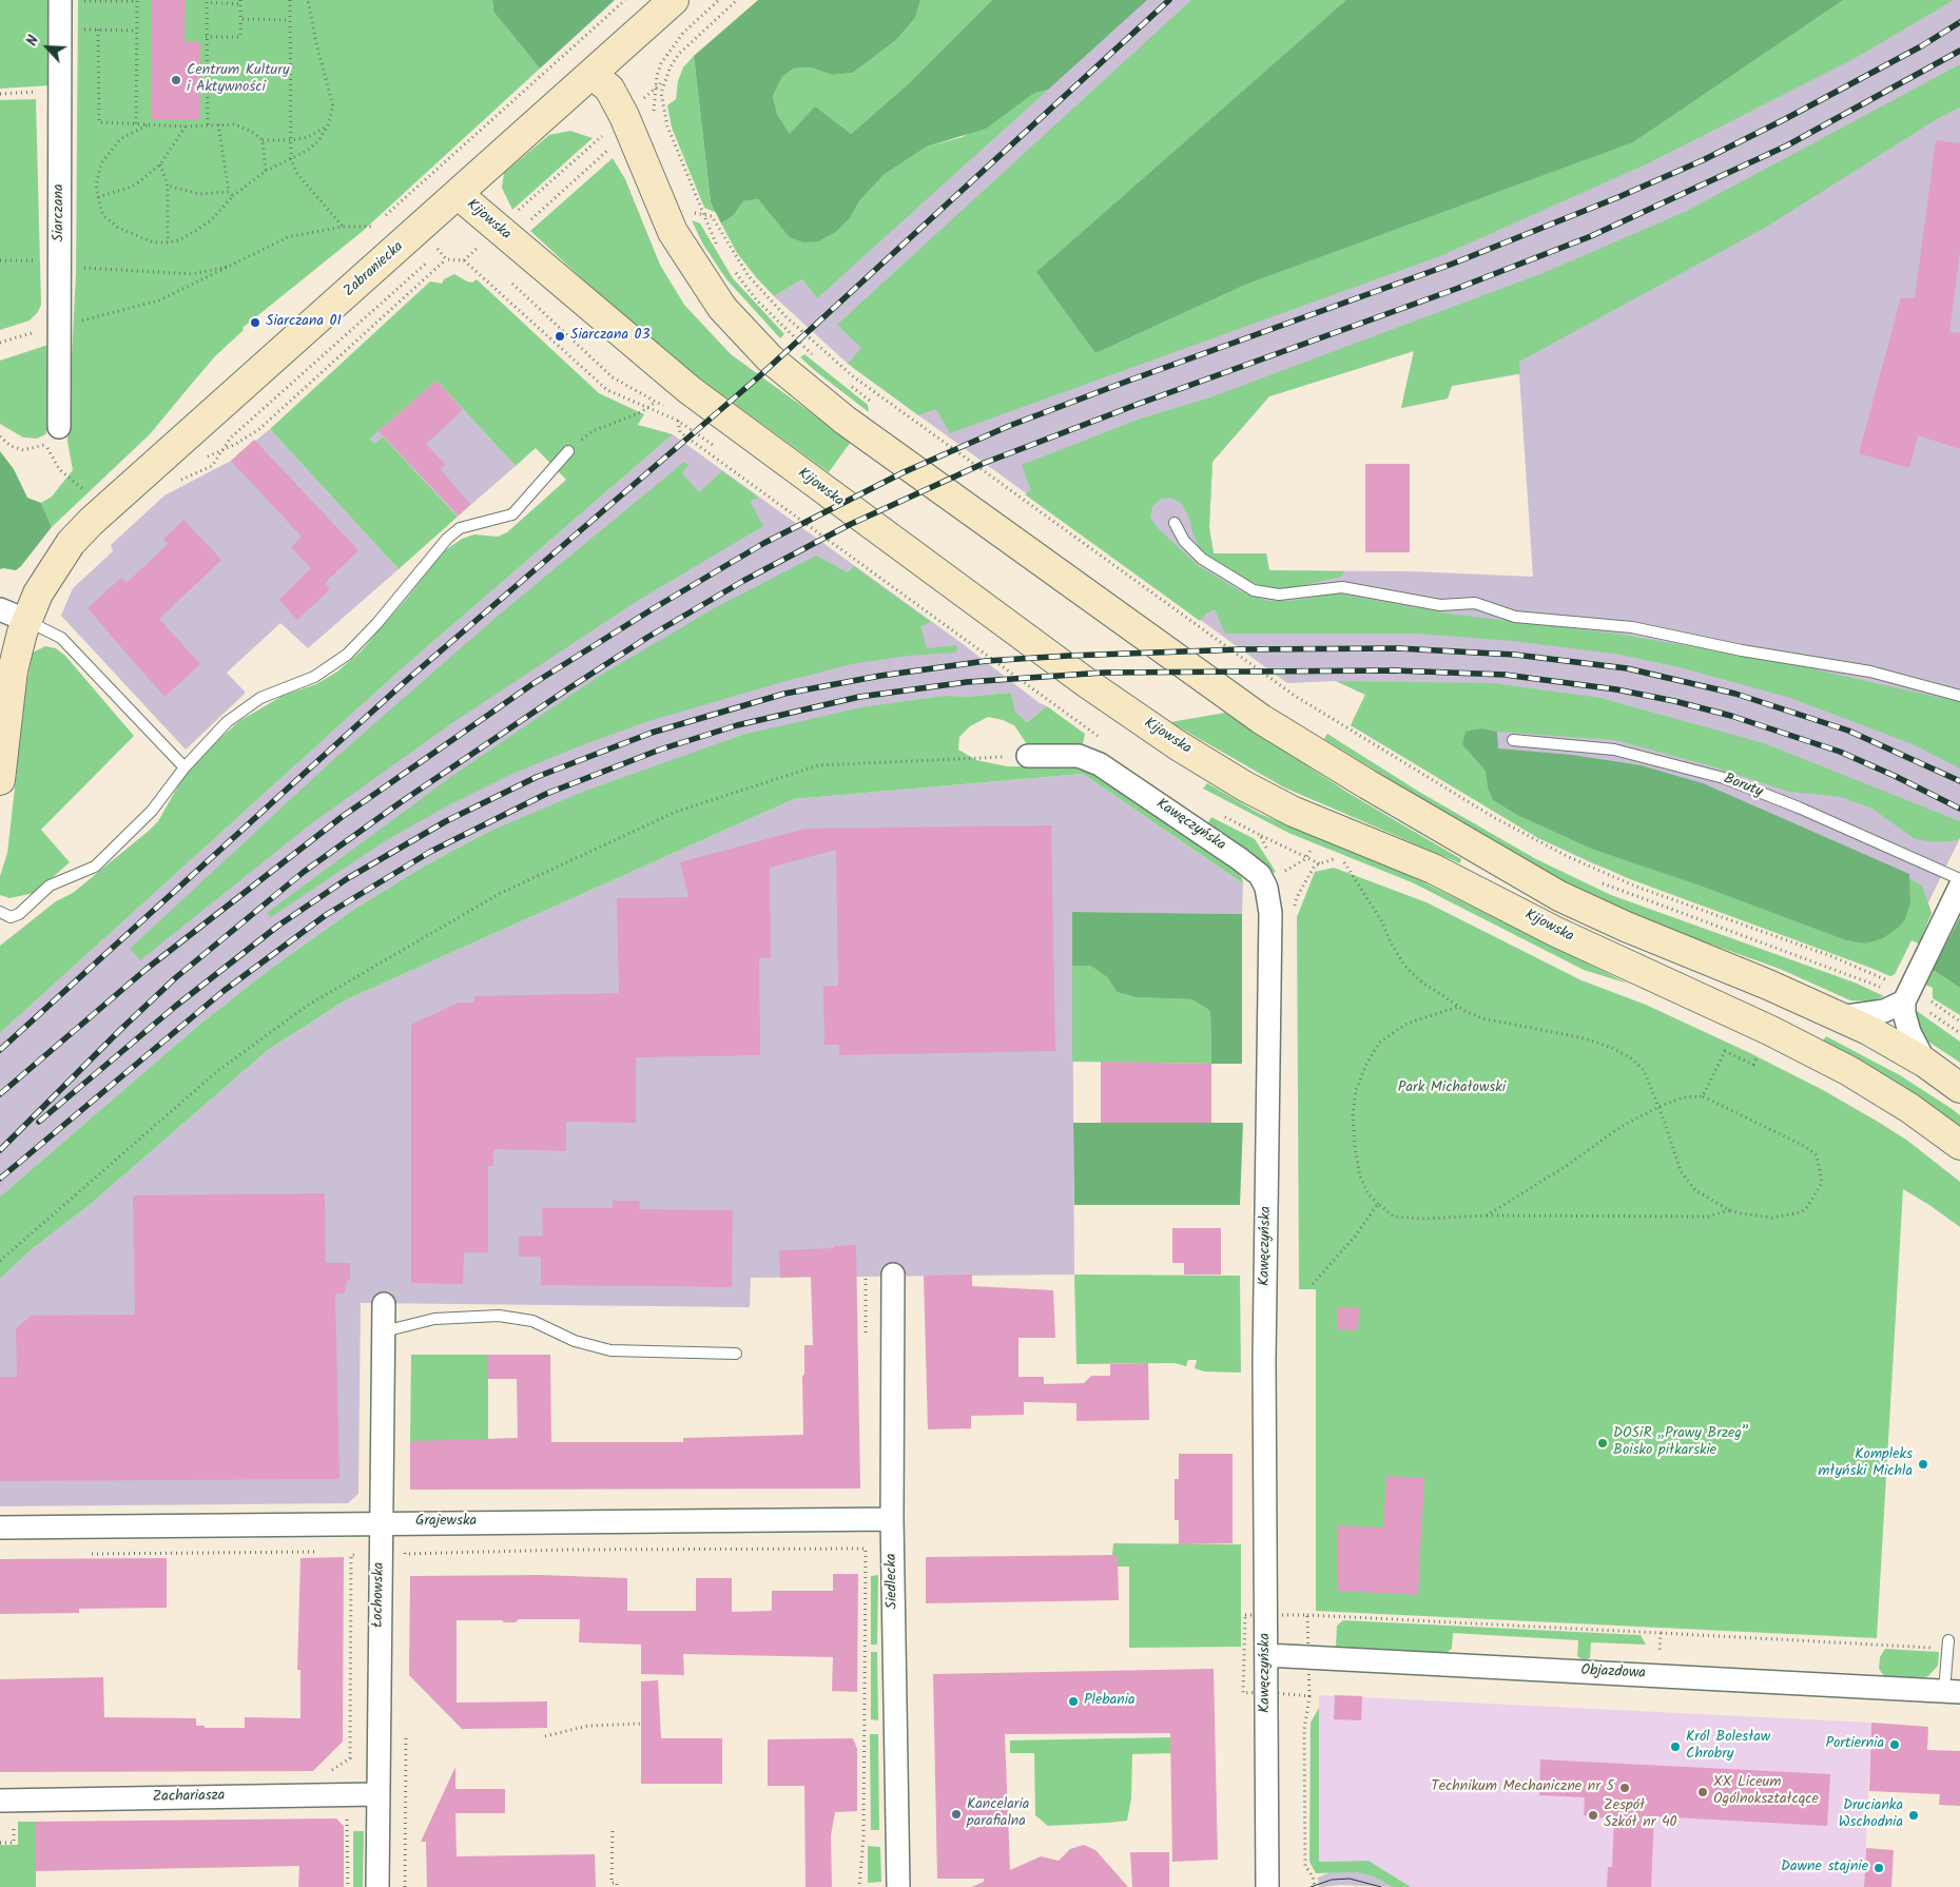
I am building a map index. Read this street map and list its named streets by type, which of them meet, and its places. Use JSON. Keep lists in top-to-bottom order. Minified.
{"streets":{"street":["Siarczana","Kijowska","Zabraniecka","Kawęczyńska","Grajewska","Siedlecka","Łochowska","Objazdowa","Zachariasza"],"lane":["Boruty"]},"crossings":[["Kijowska","Zabraniecka"],["Kawęczyńska","Objazdowa"],["Grajewska","Siedlecka"],["Grajewska","Łochowska"],["Łochowska","Zachariasza"]],"parks":["Park Michałowski"],"places":["Centrum Kultury i Aktywności","Siarczana 01","Siarczana 03","DOSiR „Prawy Brzeg” Boisko piłkarskie","Kompleks młyński Michla","Plebania","Portiernia","Król Bolesław Chrobry","Technikum Mechaniczne nr 5","XX Liceum Ogólnokształcące","Kancelaria parafialna","Zespół Szkół nr 40","Drucianka Wschodnia","Dawne stajnie"],"north":"top left"}
